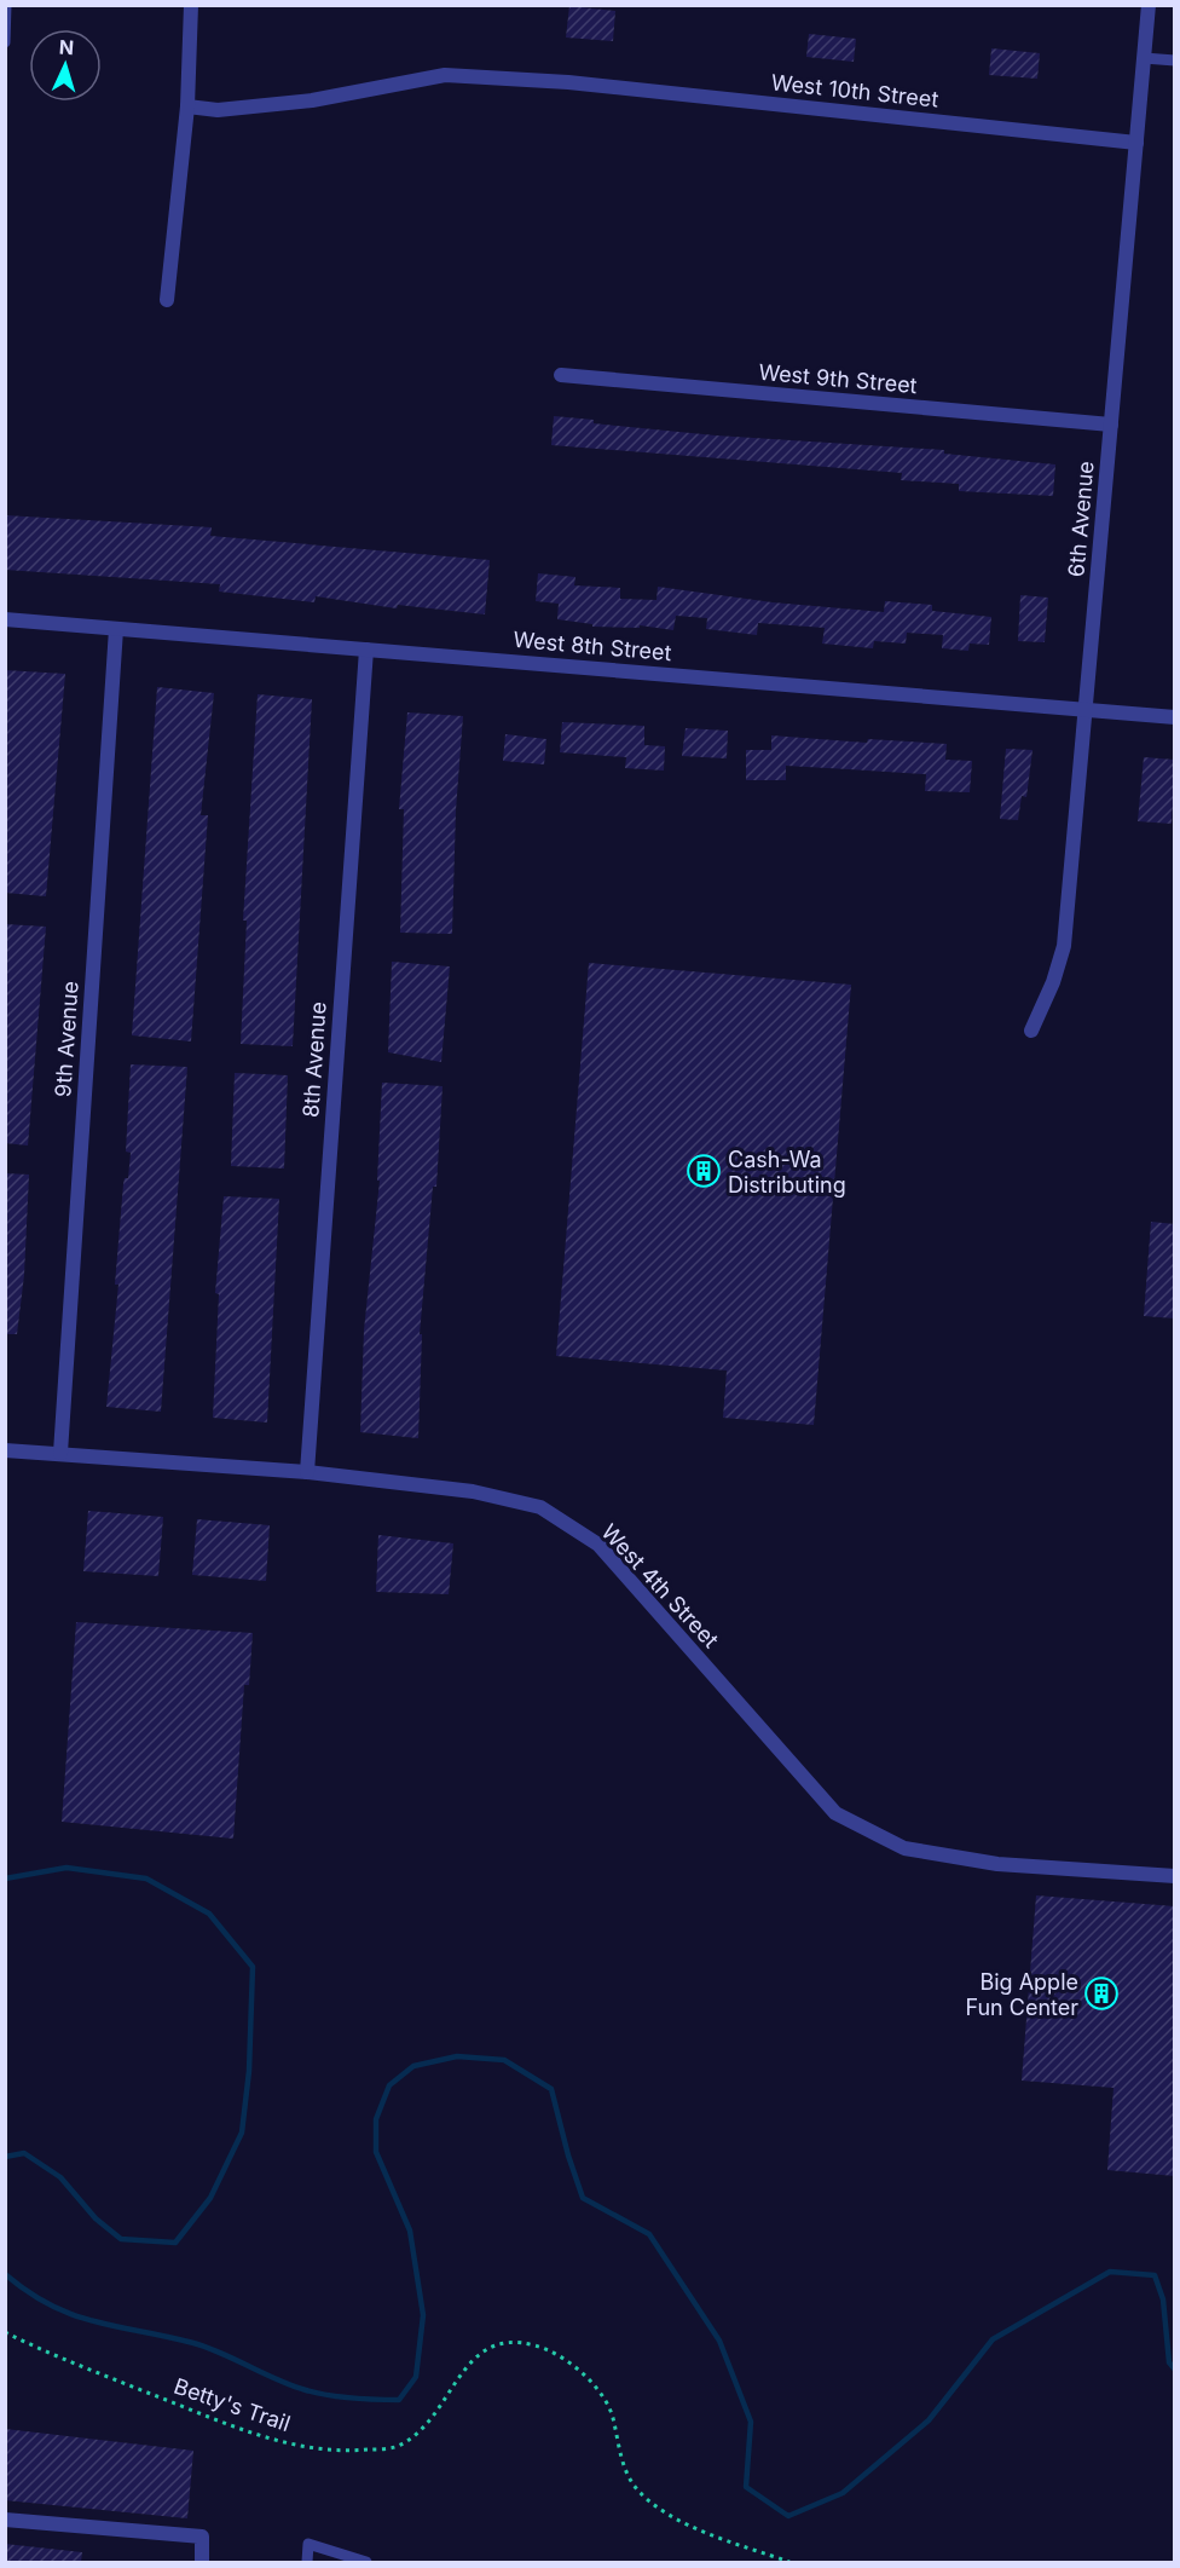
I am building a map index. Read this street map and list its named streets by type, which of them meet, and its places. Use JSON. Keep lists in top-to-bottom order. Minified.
{"streets":{"street":["West 10th Street","West 9th Street","6th Avenue","West 8th Street","9th Avenue","8th Avenue","West 4th Street"],"path":["Betty's Trail"]},"crossings":[["West 10th Street","6th Avenue"],["West 9th Street","6th Avenue"],["6th Avenue","West 8th Street"],["West 8th Street","9th Avenue"],["West 8th Street","8th Avenue"],["9th Avenue","West 4th Street"],["8th Avenue","West 4th Street"]],"places":{"building":["Cash-Wa Distributing","Big Apple Fun Center"]},"north":"top"}
